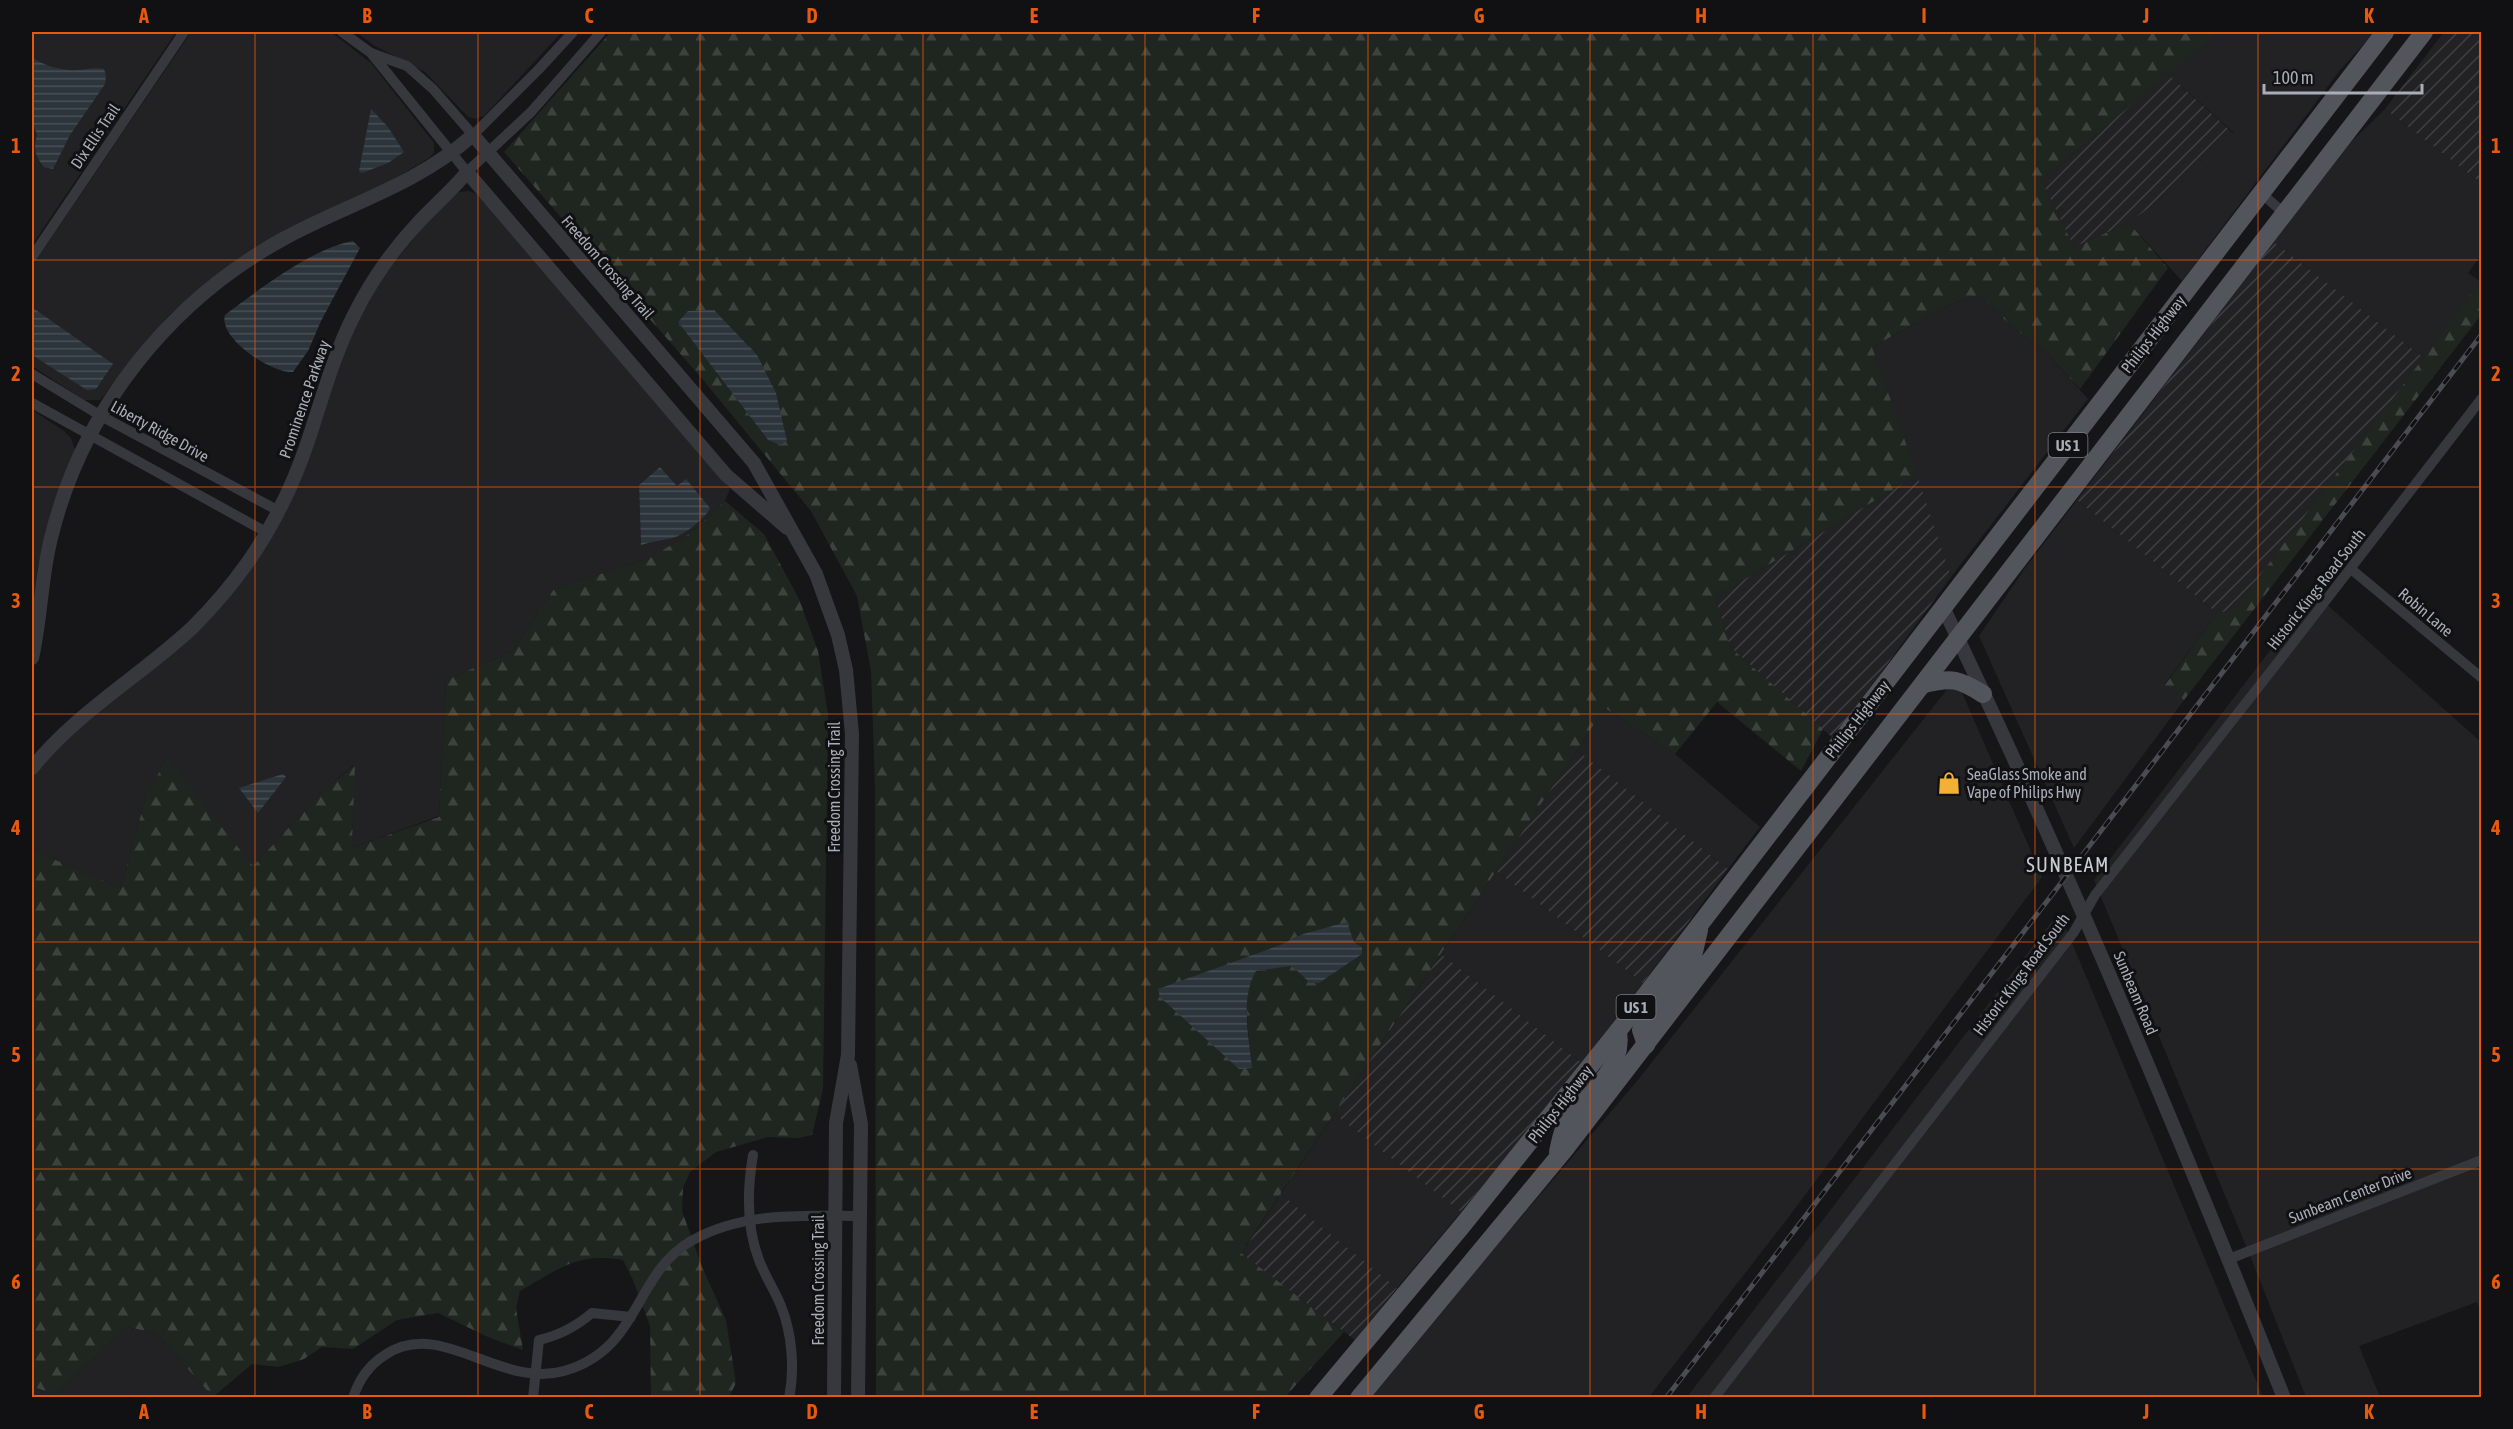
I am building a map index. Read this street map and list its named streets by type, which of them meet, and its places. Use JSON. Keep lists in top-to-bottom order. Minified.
{"streets":{"main road":["Philips Highway","US 1"],"street":["Dix Ellis Trail","Freedom Crossing Trail","Prominence Parkway","Liberty Ridge Drive","Historic Kings Road South","Robin Lane","Sunbeam Road","Sunbeam Center Drive"]},"crossings":[["Freedom Crossing Trail","Prominence Parkway"],["Philips Highway","Sunbeam Road"],["Prominence Parkway","Liberty Ridge Drive"],["Historic Kings Road South","Robin Lane"],["Historic Kings Road South","Sunbeam Road"],["Sunbeam Road","Sunbeam Center Drive"]],"districts":["SUNBEAM"],"places":{"shop":["SeaGlass Smoke and Vape of Philips Hwy"]},"scale_bar":"100 m","grid":{"columns":["A","B","C","D","E","F","G","H","I","J","K"],"rows":["1","2","3","4","5","6"]}}
